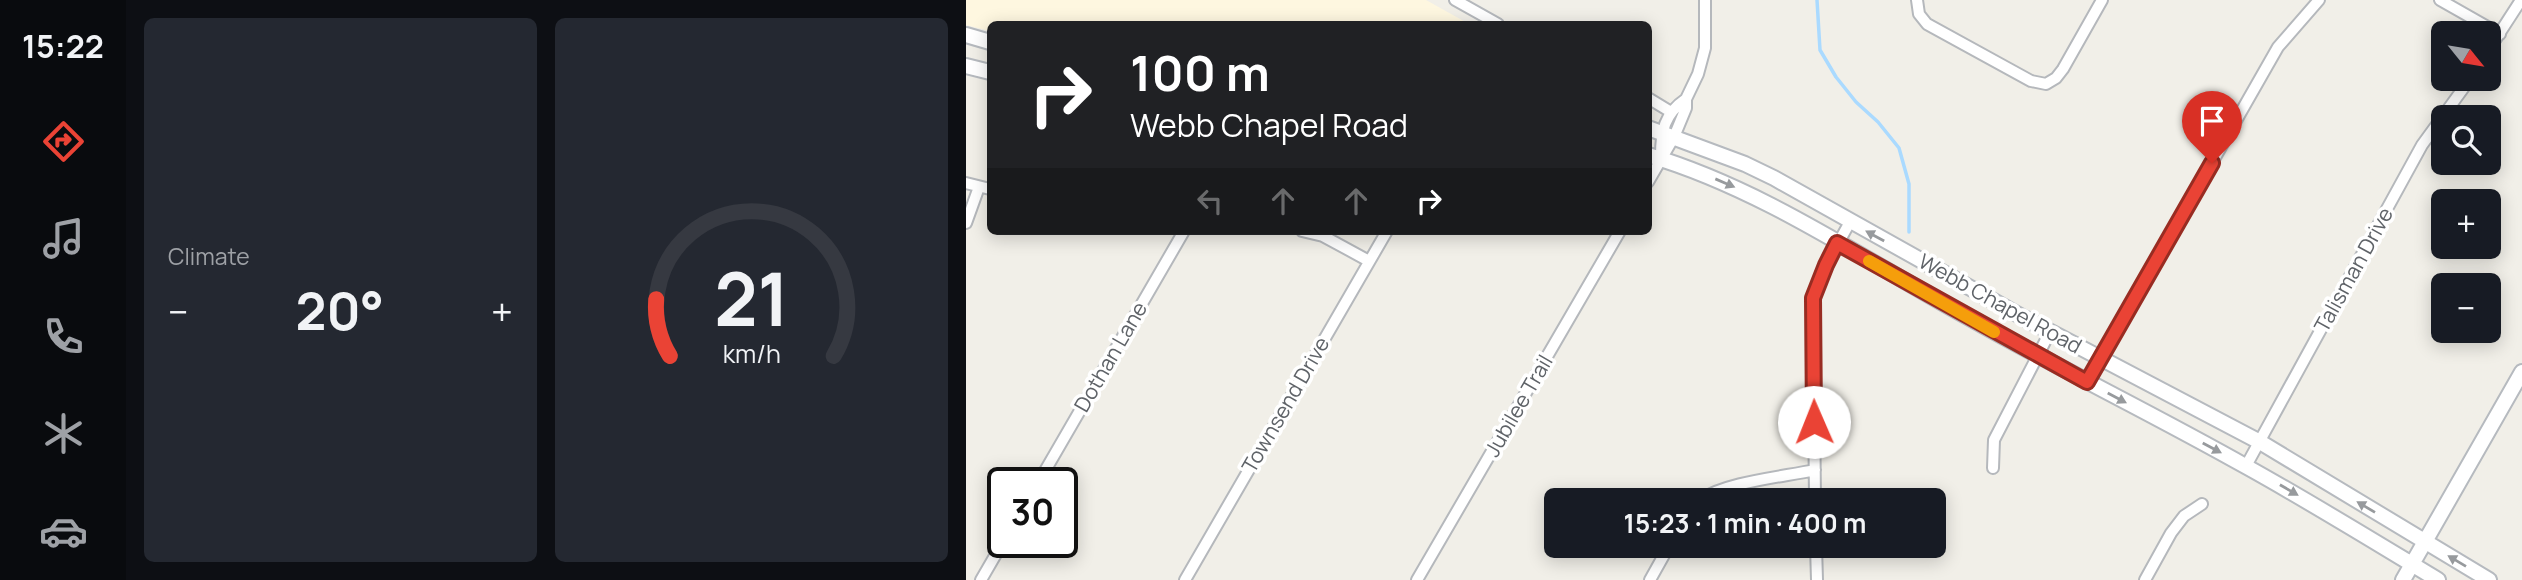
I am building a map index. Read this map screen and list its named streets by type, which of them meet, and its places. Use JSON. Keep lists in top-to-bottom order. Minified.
{"streets":{"main road":["Webb Chapel Road"],"street":["Talisman Drive","Dothan Lane","Townsend Drive","Jubilee Trail"]},"crossings":[["Talisman Drive","Webb Chapel Road"]],"north":"bottom right","page":{"tabs":"15:22","tile":"Climate","map_buttons":["+","−"],"turn":["100 m","Webb Chapel Road"],"heat":["−","20°","+"],"limit":"30","trip":"15:23 · 1 min · 400 m","gauge":["21","km/h"]}}
